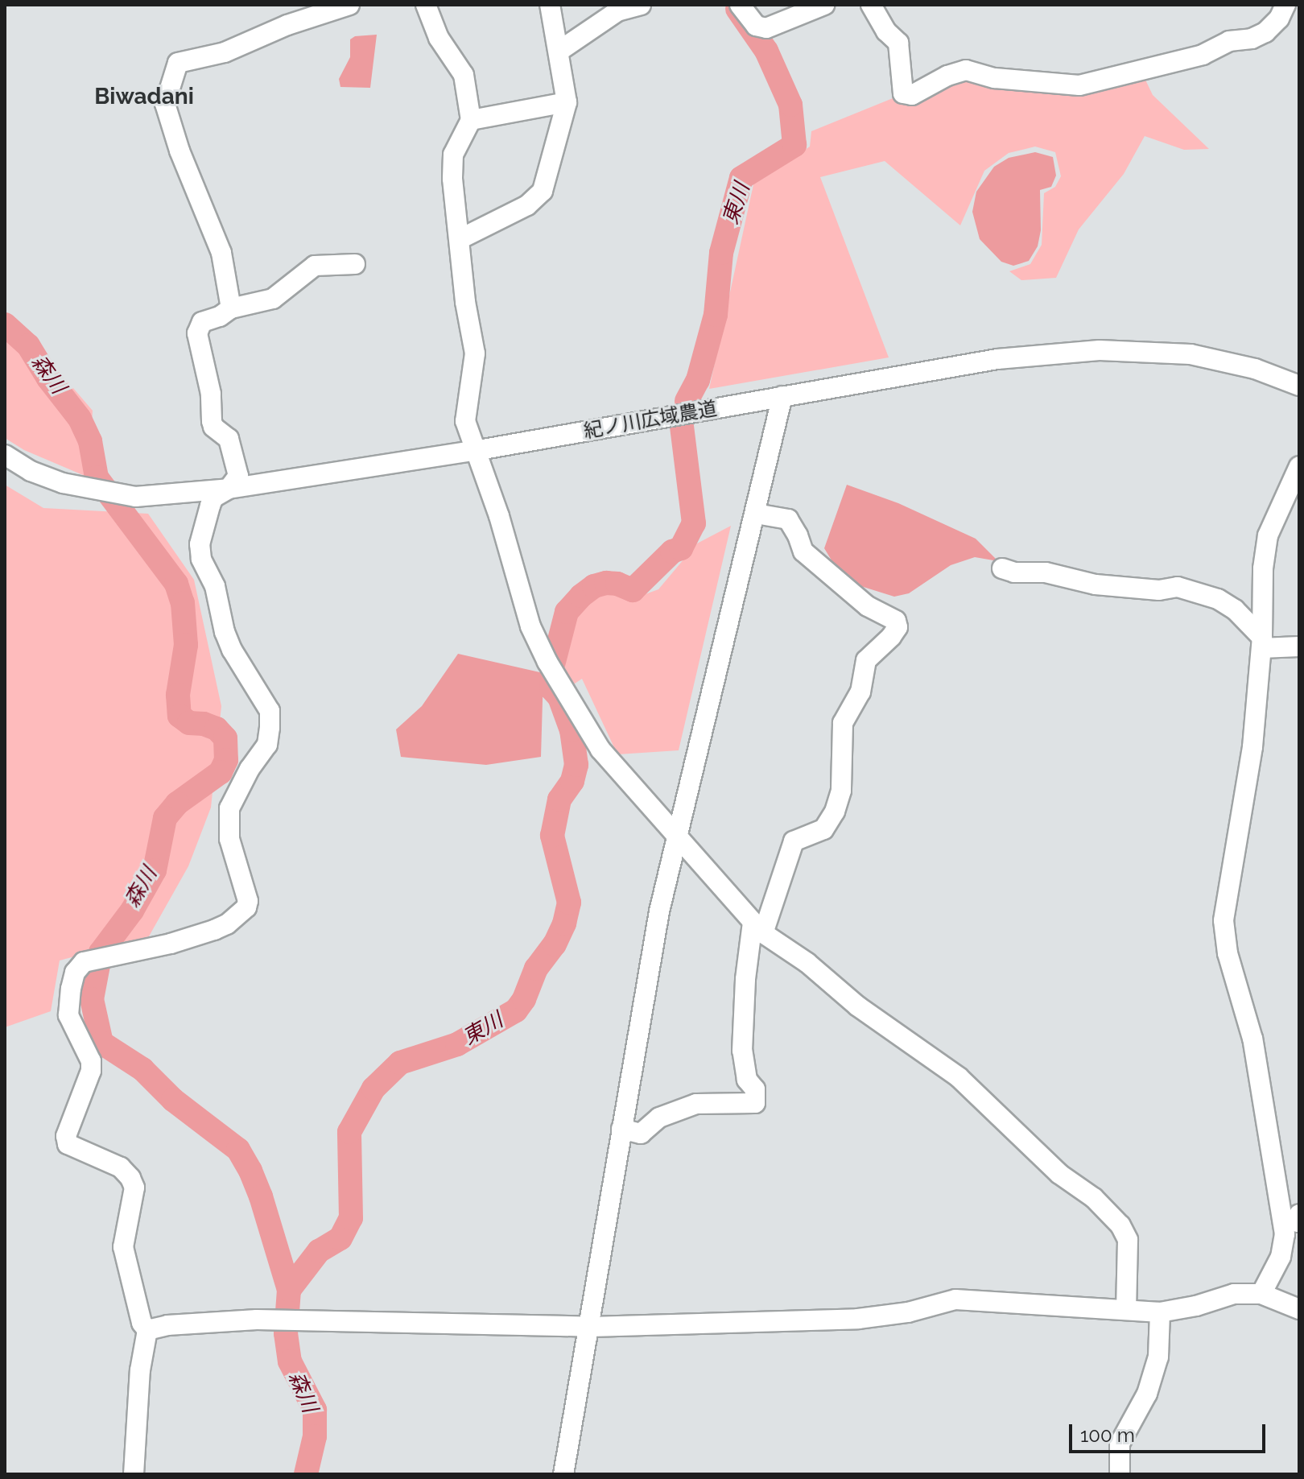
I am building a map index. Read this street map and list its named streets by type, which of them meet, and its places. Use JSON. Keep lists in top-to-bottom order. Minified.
{"streets":{"street":["紀ノ川広域農道"]},"districts":["Biwadani"],"water":["東川","森川"],"scale_bar":"100 m"}
